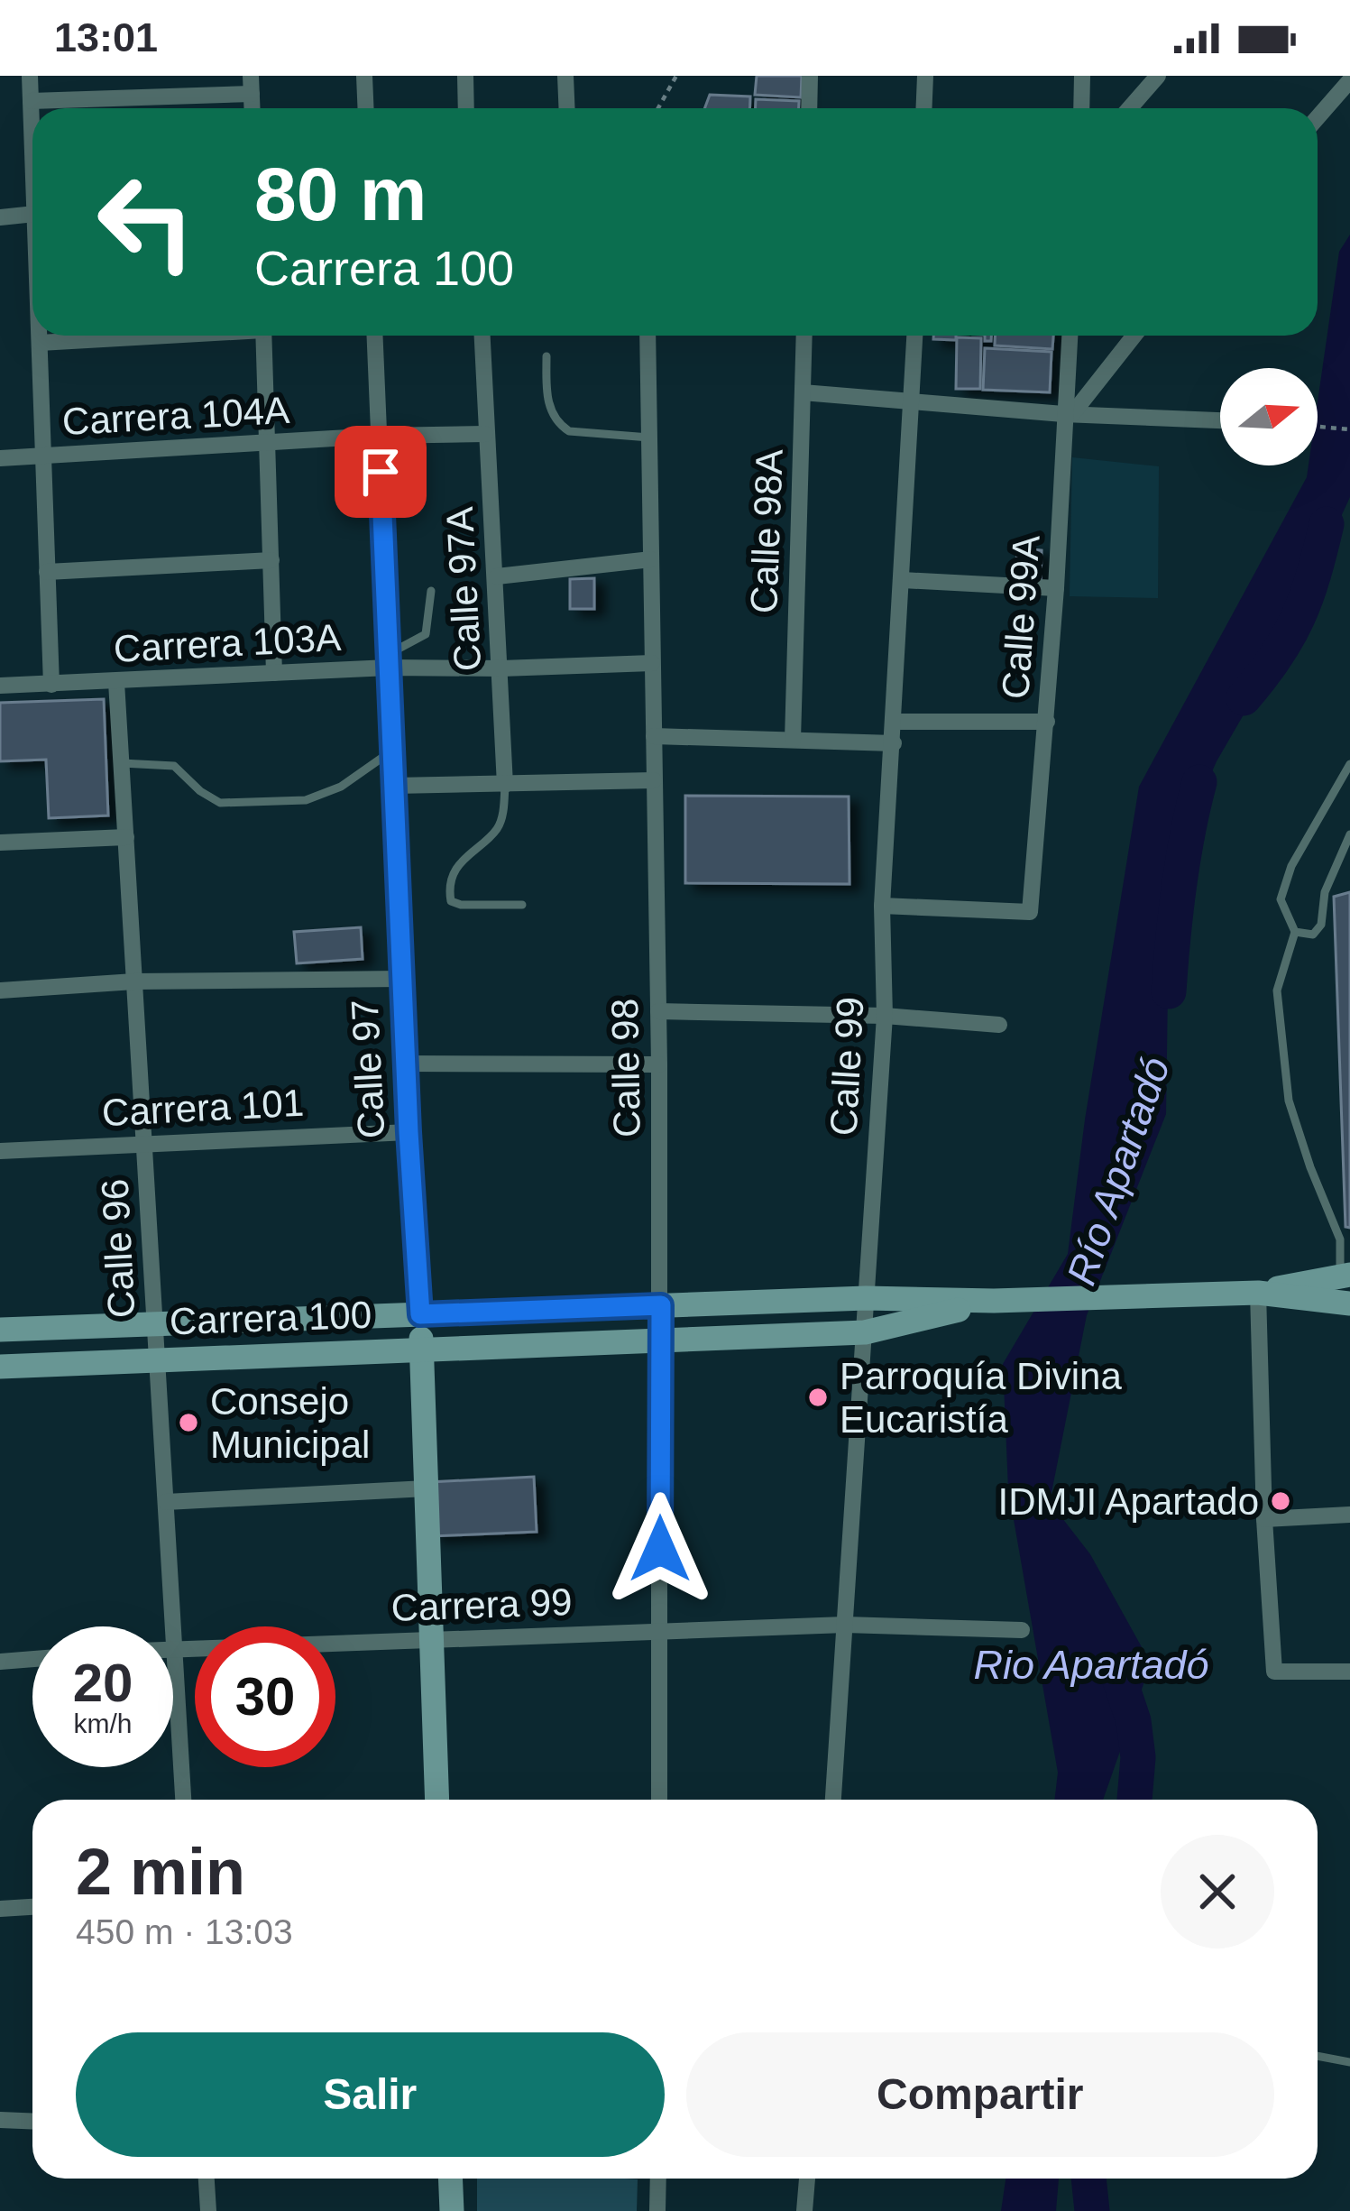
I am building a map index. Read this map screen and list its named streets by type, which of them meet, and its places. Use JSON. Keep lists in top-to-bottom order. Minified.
{"streets":{"main road":["Calle 97","Carrera 100"],"street":["Carrera 104A","Calle 98A","Calle 97A","Calle 99A","Carrera 103A","Calle 99","Calle 98","Carrera 101","Calle 96","Carrera 99"]},"crossings":[["Carrera 104A","Calle 97A"],["Carrera 104A","Calle 97"],["Calle 97A","Carrera 103A"],["Calle 99A","Calle 99"],["Carrera 103A","Calle 98"],["Carrera 103A","Calle 97"],["Carrera 103A","Calle 96"],["Calle 99","Carrera 100"],["Calle 99","Carrera 99"],["Calle 98","Carrera 100"],["Calle 98","Carrera 99"],["Calle 97","Carrera 101"],["Calle 97","Carrera 100"],["Calle 97","Carrera 99"],["Carrera 101","Calle 96"],["Calle 96","Carrera 100"],["Calle 96","Carrera 99"]],"water":["Río Apartadó","Rio Apartadó"],"places":["Parroquía Divina Eucaristía","Consejo Municipal","IDMJI Apartado"],"north":"right","page":{"status":"13:01","turn":["80 m","Carrera 100"],"speed":"20 km/h","limit":"30","heading":["2 min","450 m · 13:03"],"buttons":["Salir","Compartir"]}}
